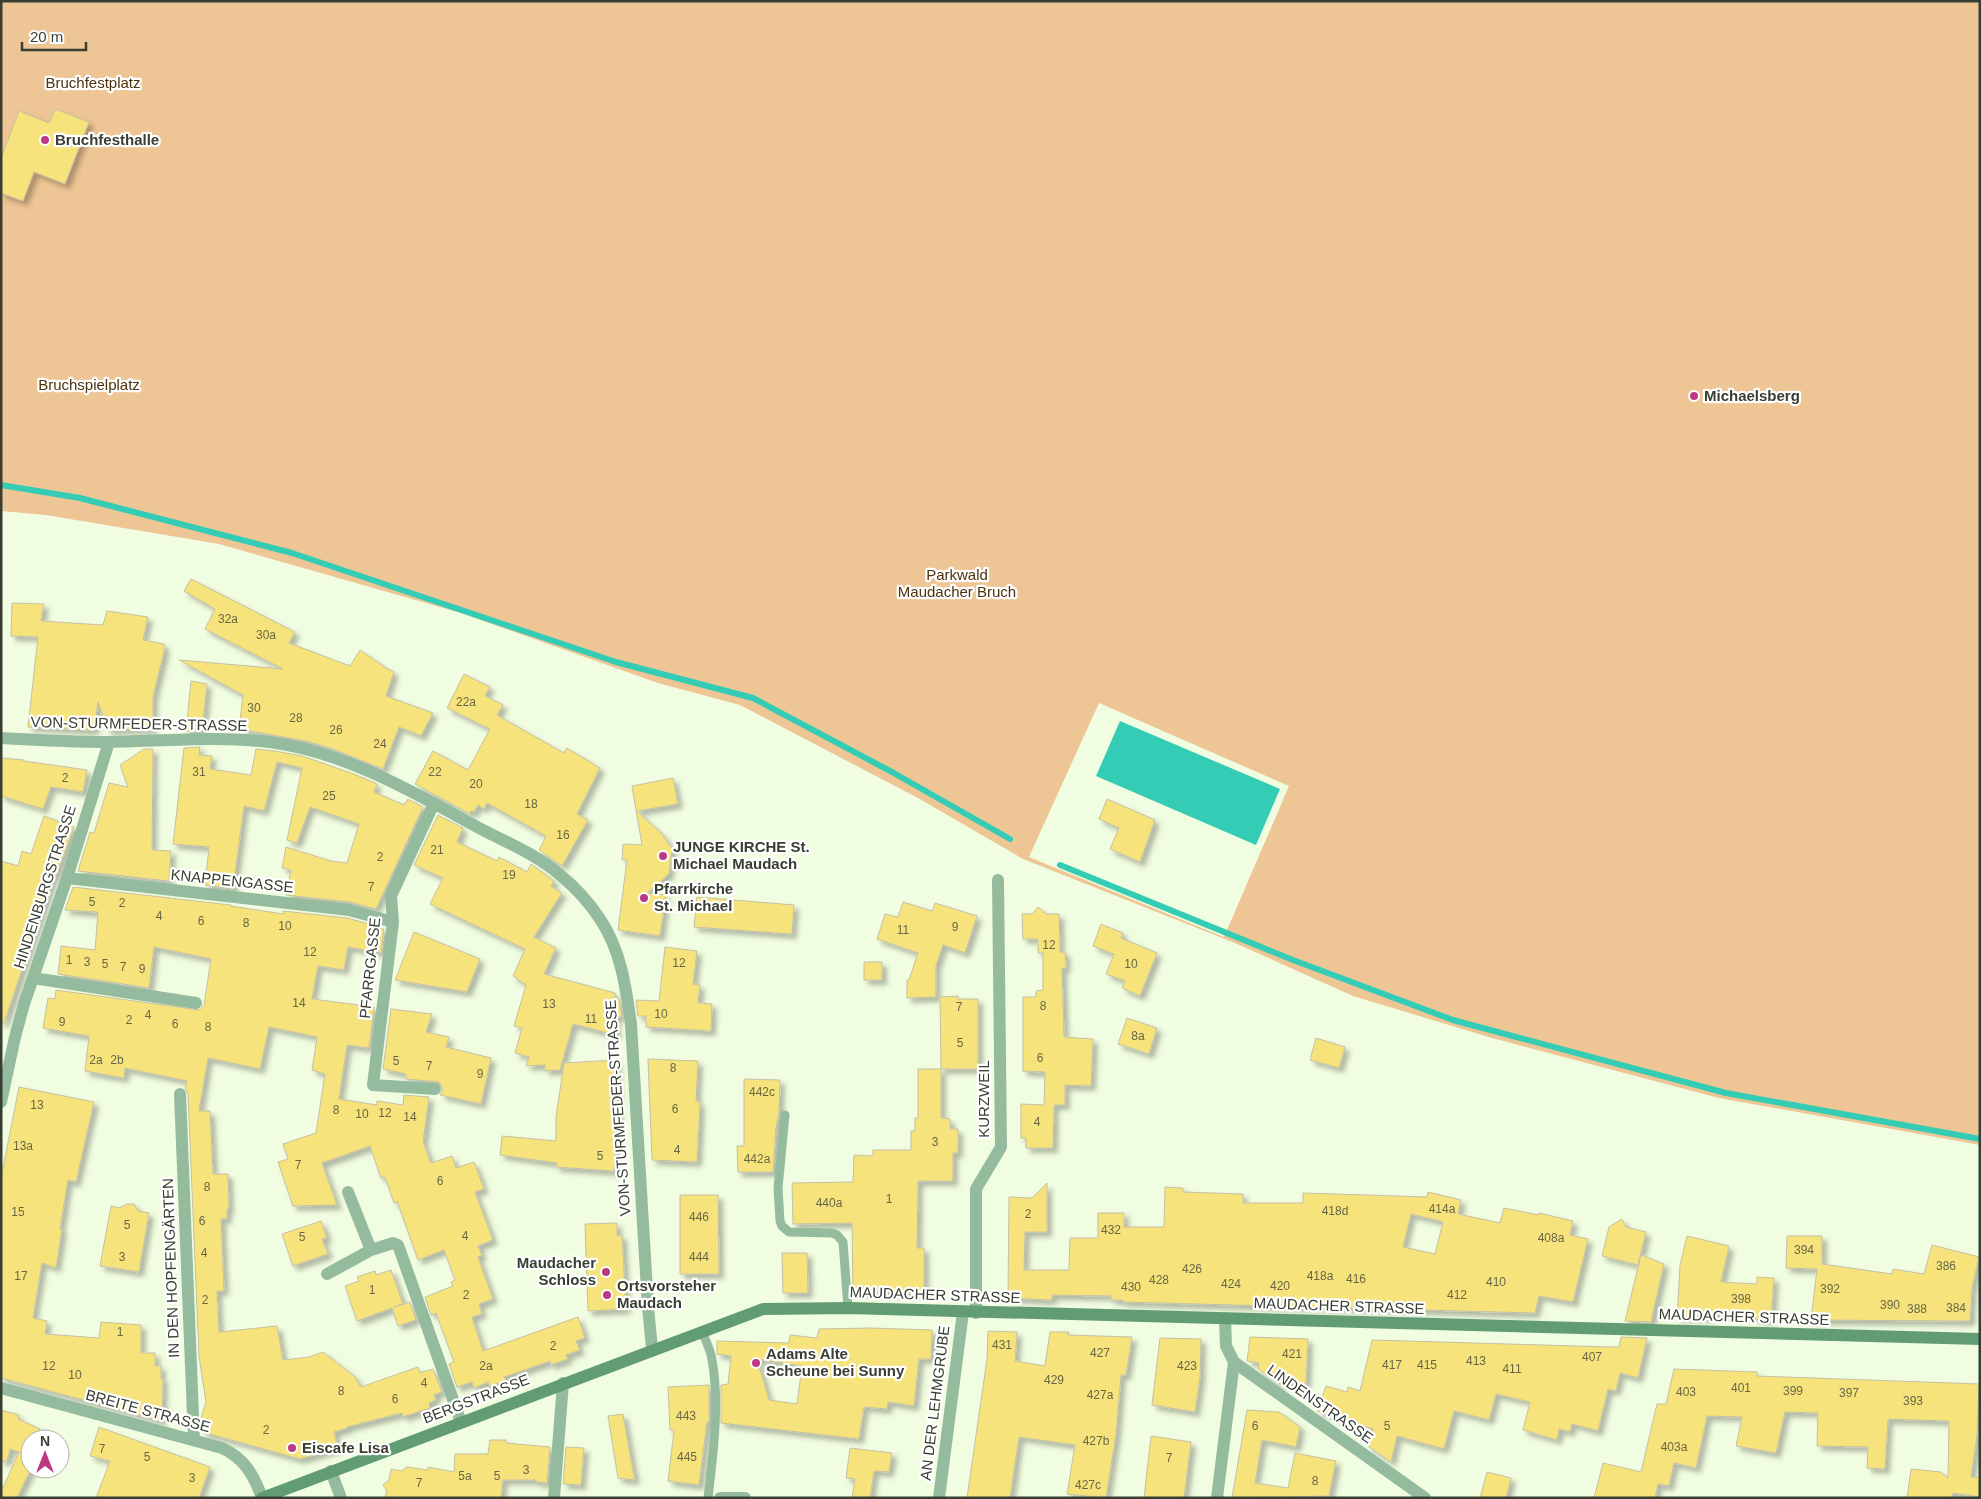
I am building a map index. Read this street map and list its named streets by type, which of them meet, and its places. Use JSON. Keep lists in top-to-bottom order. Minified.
{"streets":{"street":["VON-STURMFEDER-STRASSE","KNAPPENGASSE","HINDENBURGSTRASSE","PFARRGASSE","KURZWEIL","IN DEN HOPFENGÄRTEN","MAUDACHER STRASSE","BERGSTRASSE","AN DER LEHMGRUBE","LINDENSTRASSE","BREITE STRASSE"]},"crossings":[["VON-STURMFEDER-STRASSE","HINDENBURGSTRASSE"],["VON-STURMFEDER-STRASSE","PFARRGASSE"],["VON-STURMFEDER-STRASSE","BERGSTRASSE"],["KNAPPENGASSE","HINDENBURGSTRASSE"],["KNAPPENGASSE","PFARRGASSE"],["KURZWEIL","MAUDACHER STRASSE"],["KURZWEIL","AN DER LEHMGRUBE"],["IN DEN HOPFENGÄRTEN","BREITE STRASSE"],["MAUDACHER STRASSE","BERGSTRASSE"],["MAUDACHER STRASSE","AN DER LEHMGRUBE"],["BERGSTRASSE","BREITE STRASSE"]],"parks":["Bruchfestplatz","Bruchspielplatz","Parkwald Maudacher Bruch"],"places":["Bruchfesthalle","Michaelsberg","JUNGE KIRCHE St. Michael Maudach","Pfarrkirche St. Michael","Maudacher Schloss","Ortsvorsteher Maudach","Adams Alte Scheune bei Sunny","Eiscafe Lisa"],"house_numbers":["32a","30a","22a","30","28","26","24","31","22","2","20","25","18","16","21","2","19","7","5","2","4","6","8","10","9","11","12","12","1","3","12","5","10","7","9","14","13","8","7","10","4","11","2","9","6","8","8a","5","6","2a","2b","5","7","8","9","442c","13","6","8","12","10","14","4","3","13a","4","5","442a","7","6","8","1","440a","414a","418d","15","2","446","6","5","432","4","5","408a","394","4","3","444","386","426","17","418a","416","428","410","424","420","430","392","1","2","412","398","2","390","384","388","1","431","2","427","421","407","413","417","415","12","2a","423","411","10","429","4","401","8","399","403","397","427a","6","393","443","6","5","2","427b","403a","7","5","445","7","3","5a","5","3","8","7","427c"],"scale_bar":"20 m","north":"top"}
